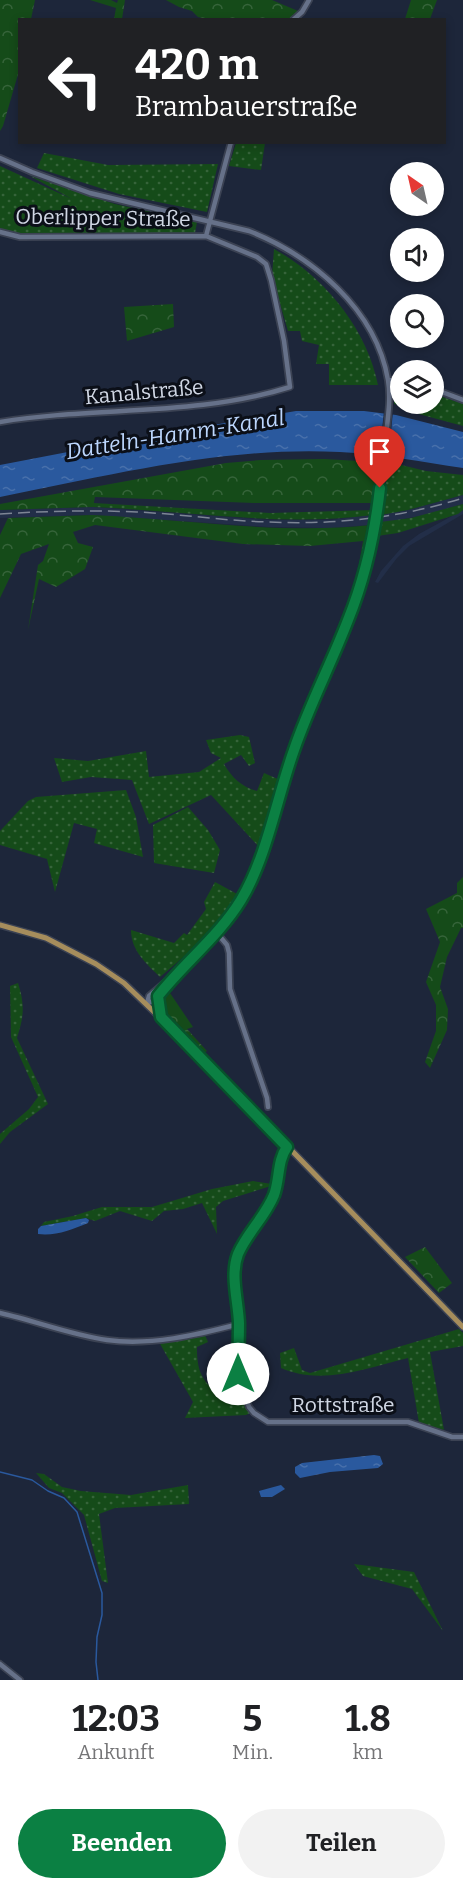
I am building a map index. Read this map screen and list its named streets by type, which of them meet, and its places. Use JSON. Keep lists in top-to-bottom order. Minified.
{"streets":{"street":["Oberlipper Straße","Kanalstraße","Rottstraße"]},"crossings":[["Oberlipper Straße","Kanalstraße"]],"water":["Datteln-Hamm-Kanal"],"north":"top left","page":{"turn":["420 m","Brambauerstraße"],"eta":["12:03","Ankunft","5","Min.","1.8","km"],"buttons":["Beenden","Teilen"]}}
